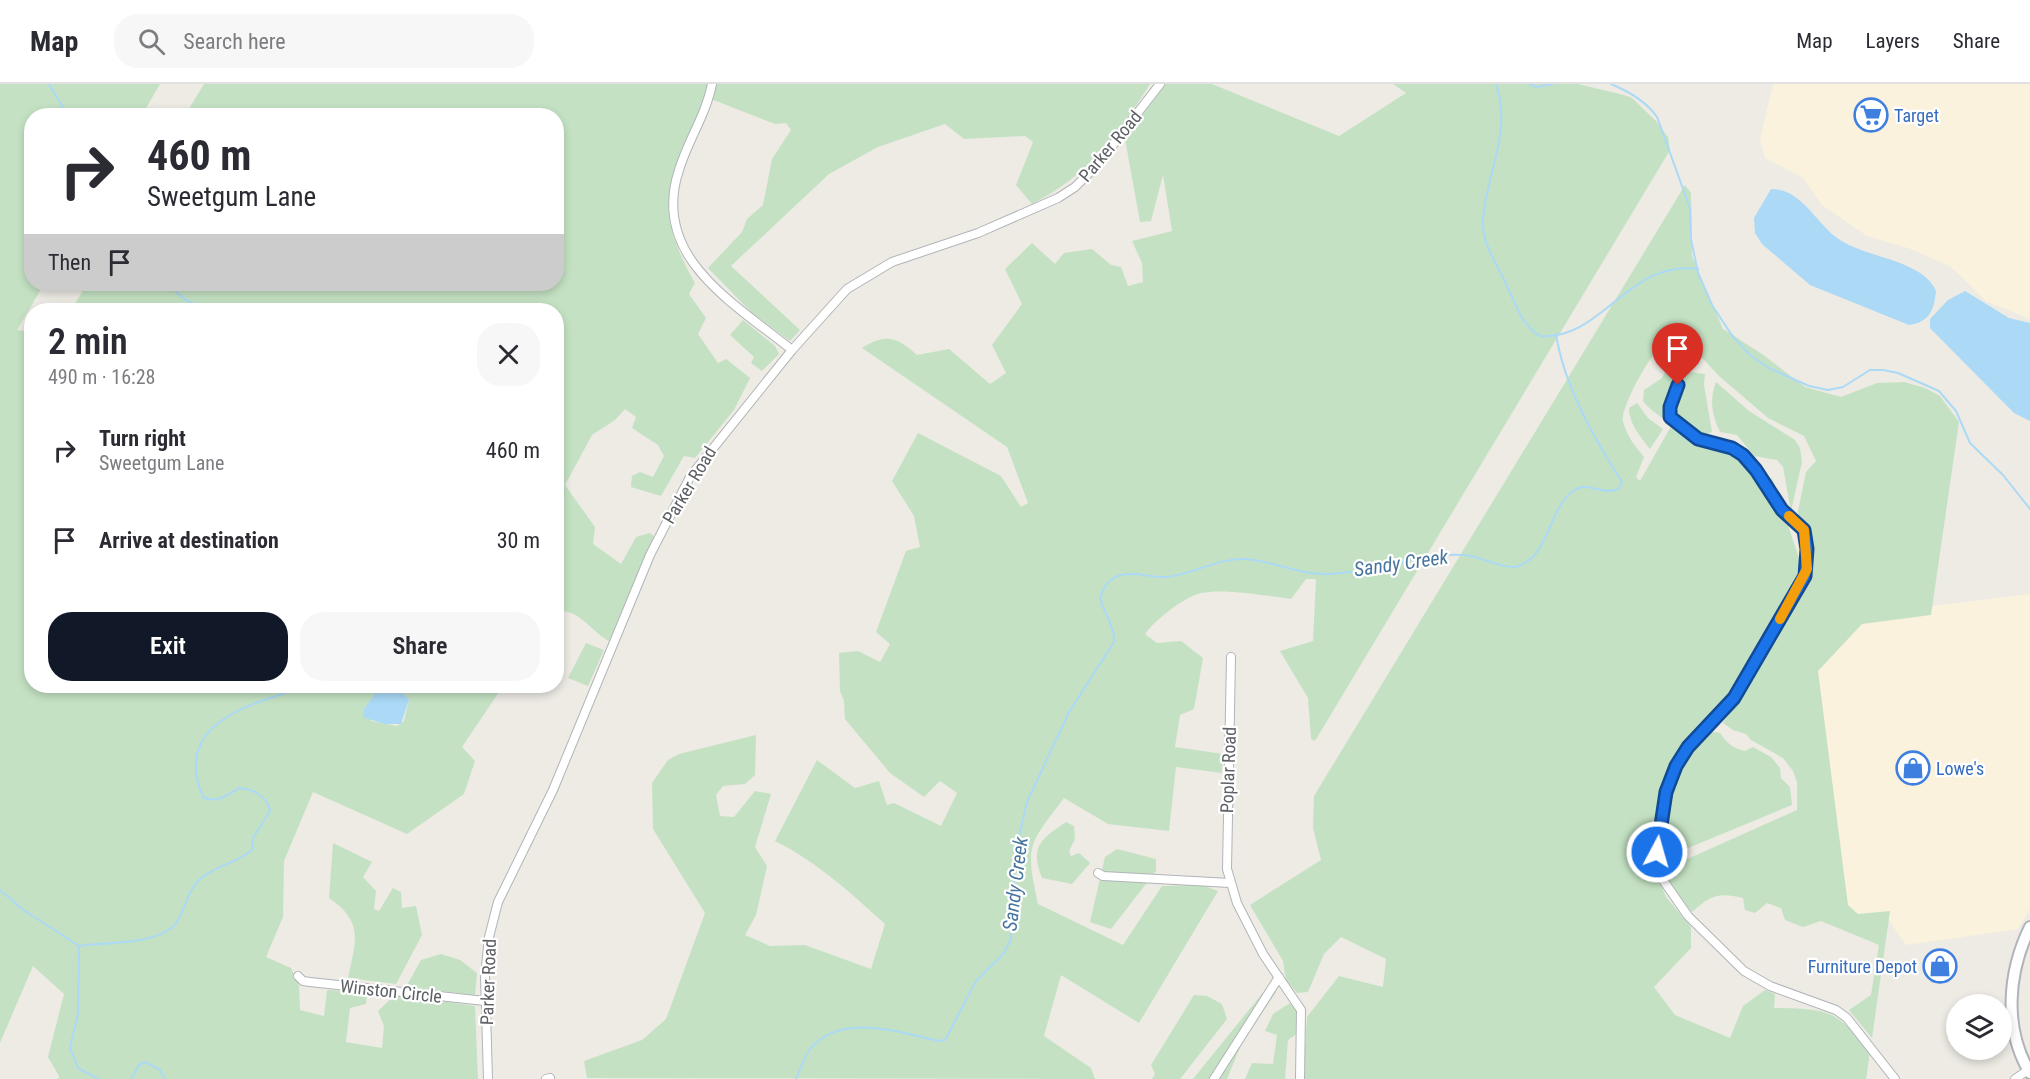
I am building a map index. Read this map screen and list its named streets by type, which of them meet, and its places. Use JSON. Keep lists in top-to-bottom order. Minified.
{"streets":{"street":["Parker Road","Poplar Road","Winston Circle"]},"crossings":[["Parker Road","Winston Circle"]],"water":["Sandy Creek"],"places":{"supermarket":["Target"],"shop":["Lowe's","Furniture Depot"]},"page":{"header":"Map","search":"Search here","nav":["Map","Layers","Share"],"turn":["460 m","Sweetgum Lane"],"then":"Then","heading":["2 min","490 m · 16:28"],"list":[{"name":"Turn right","note":"Sweetgum Lane","value":"460 m"},{"name":"Arrive at destination","value":"30 m"}],"buttons":["Exit","Share"]}}
